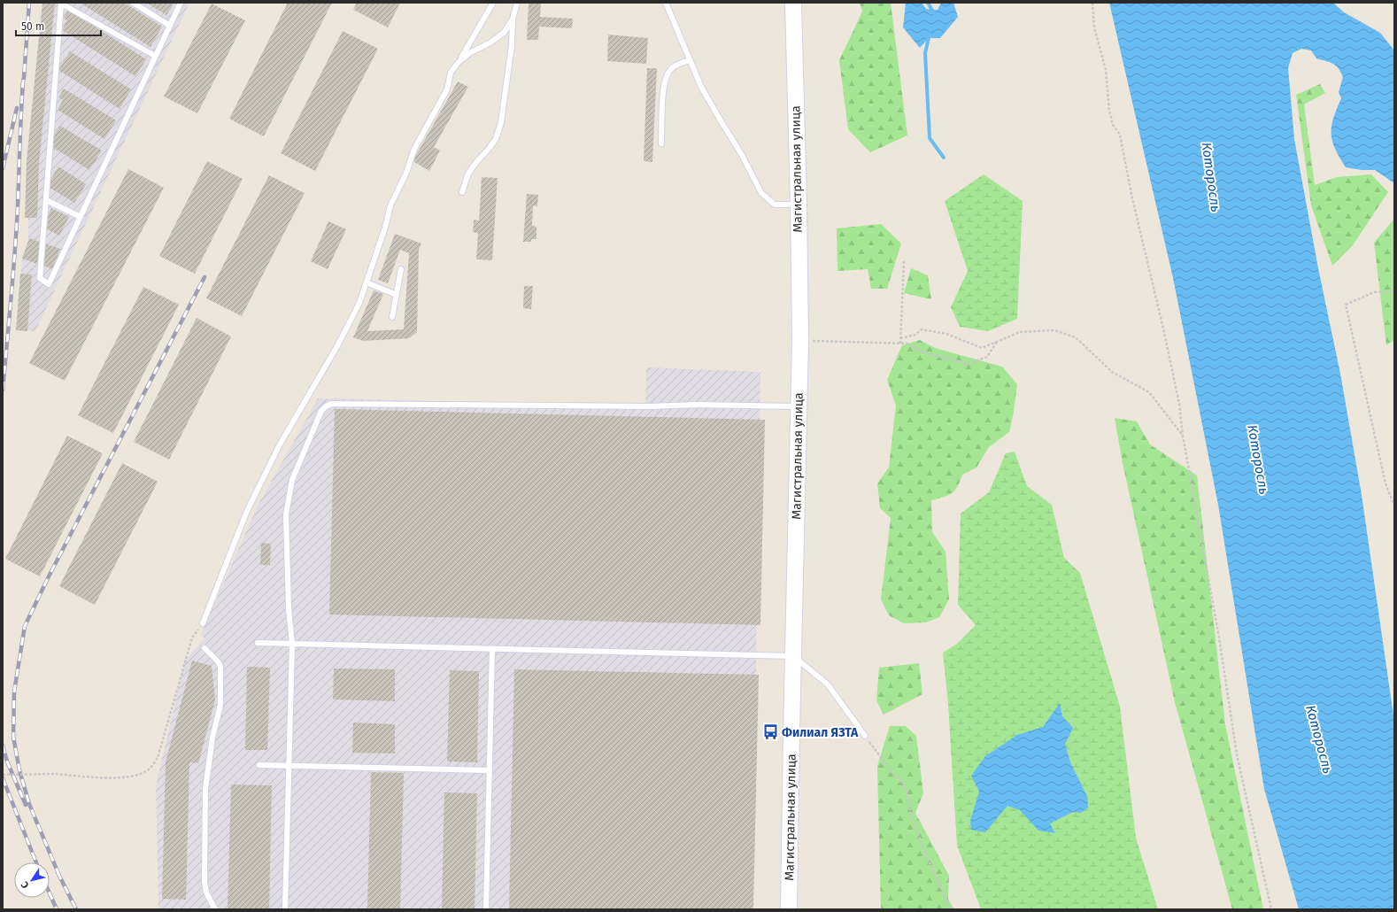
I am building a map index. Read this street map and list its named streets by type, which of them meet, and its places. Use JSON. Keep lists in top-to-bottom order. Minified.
{"streets":{"main road":["Магистральная улица"]},"water":["Которосль"],"places":{"bus stop":["Филиал ЯЗТА"]},"scale_bar":"50 m","north":"bottom left"}
